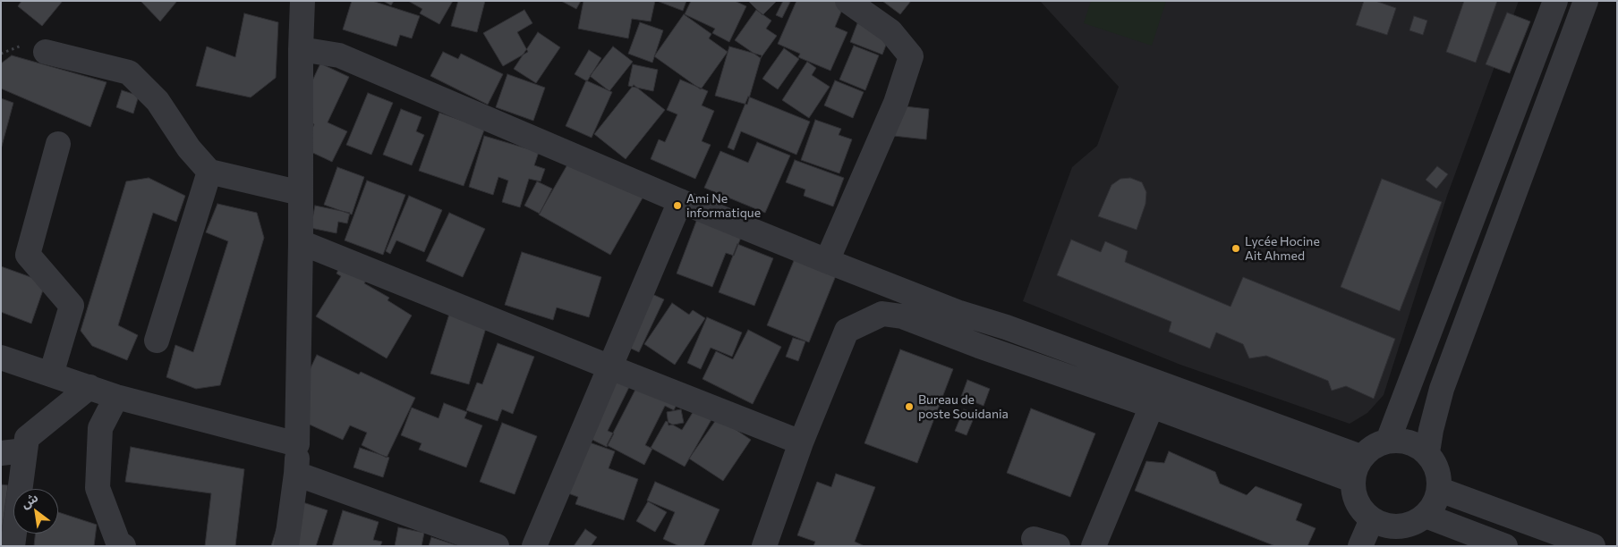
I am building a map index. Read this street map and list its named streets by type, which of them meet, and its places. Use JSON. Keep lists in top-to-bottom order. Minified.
{"places":["Ami Ne informatique","Lycée Hocine Ait Ahmed","Bureau de poste Souidania"],"north":"top left"}
